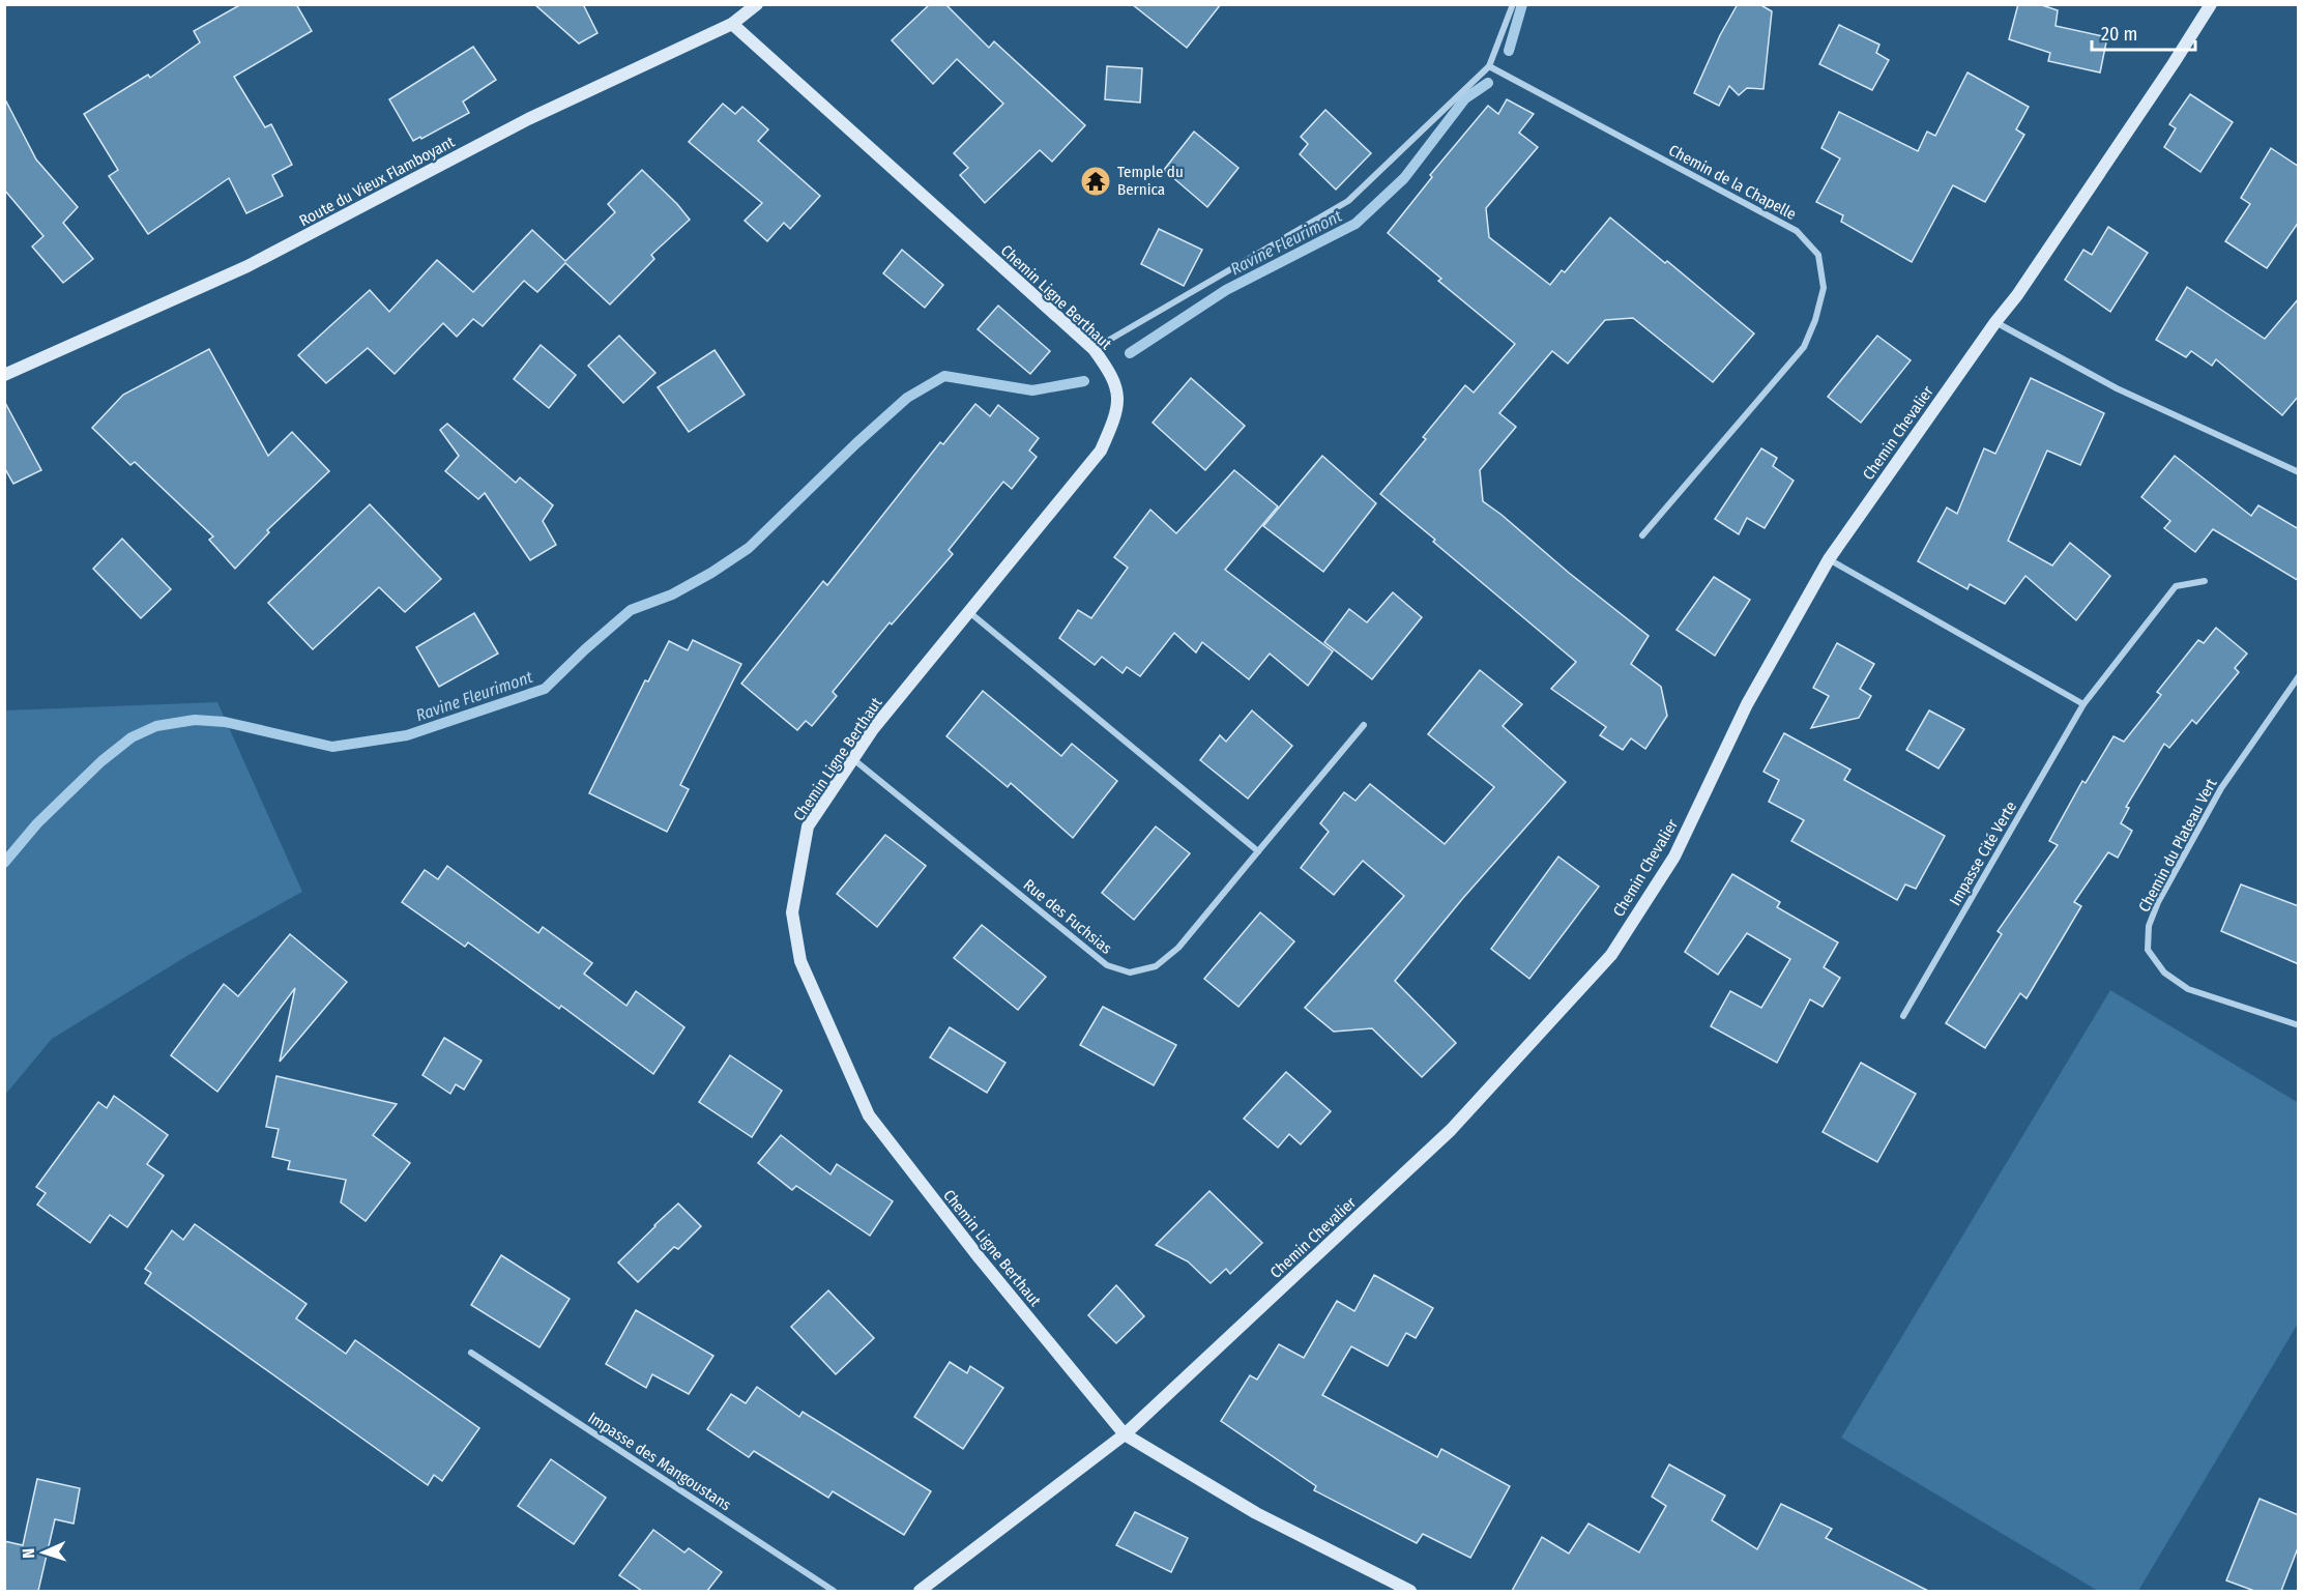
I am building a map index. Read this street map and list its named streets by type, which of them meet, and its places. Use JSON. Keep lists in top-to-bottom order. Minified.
{"streets":{"street":["Route du Vieux Flamboyant","Chemin de la Chapelle","Chemin Ligne Berthaut","Chemin Chevalier","Chemin du Plateau Vert","Impasse Cité Verte","Rue des Fuchsias","Impasse des Mangoustans"]},"crossings":[["Route du Vieux Flamboyant","Chemin Ligne Berthaut"],["Chemin Ligne Berthaut","Chemin Chevalier"],["Chemin Ligne Berthaut","Rue des Fuchsias"]],"water":["Ravine Fleurimont"],"places":{"temple":["Temple du Bernica"]},"scale_bar":"20 m","north":"left"}
